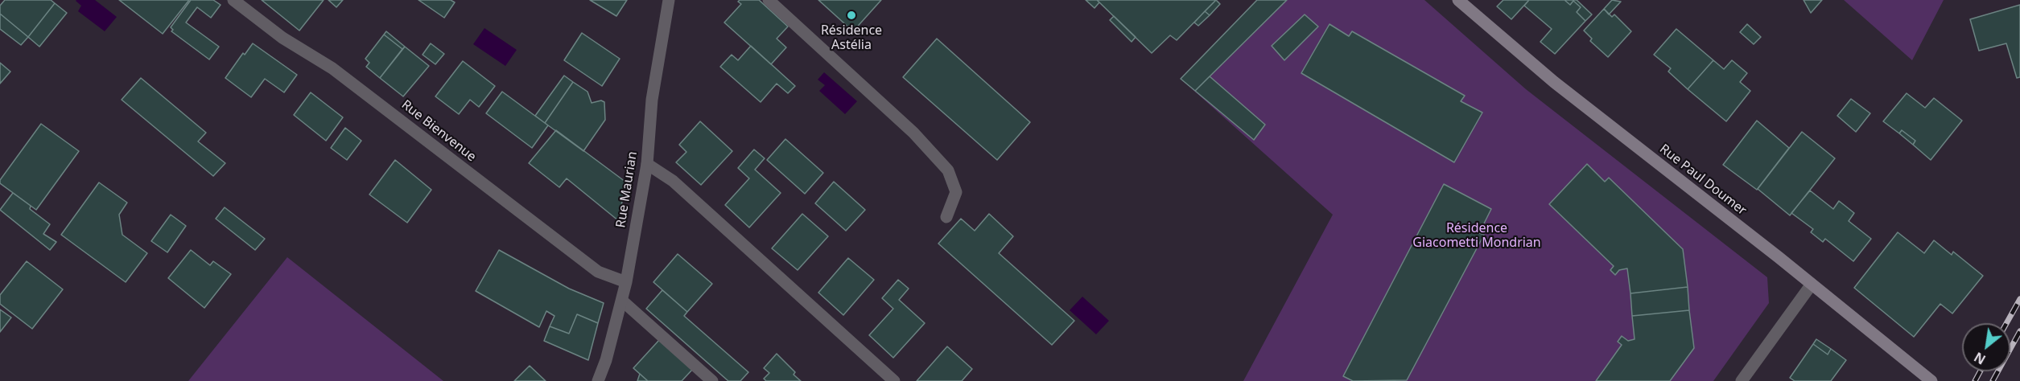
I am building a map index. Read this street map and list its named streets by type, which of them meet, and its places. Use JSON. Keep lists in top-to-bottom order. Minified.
{"streets":{"street":["Rue Bienvenue","Rue Paul Doumer","Rue Maurian"]},"crossings":[["Rue Bienvenue","Rue Maurian"]],"parks":["Résidence Giacometti Mondrian"],"places":["Résidence Astélia"],"north":"bottom left"}
